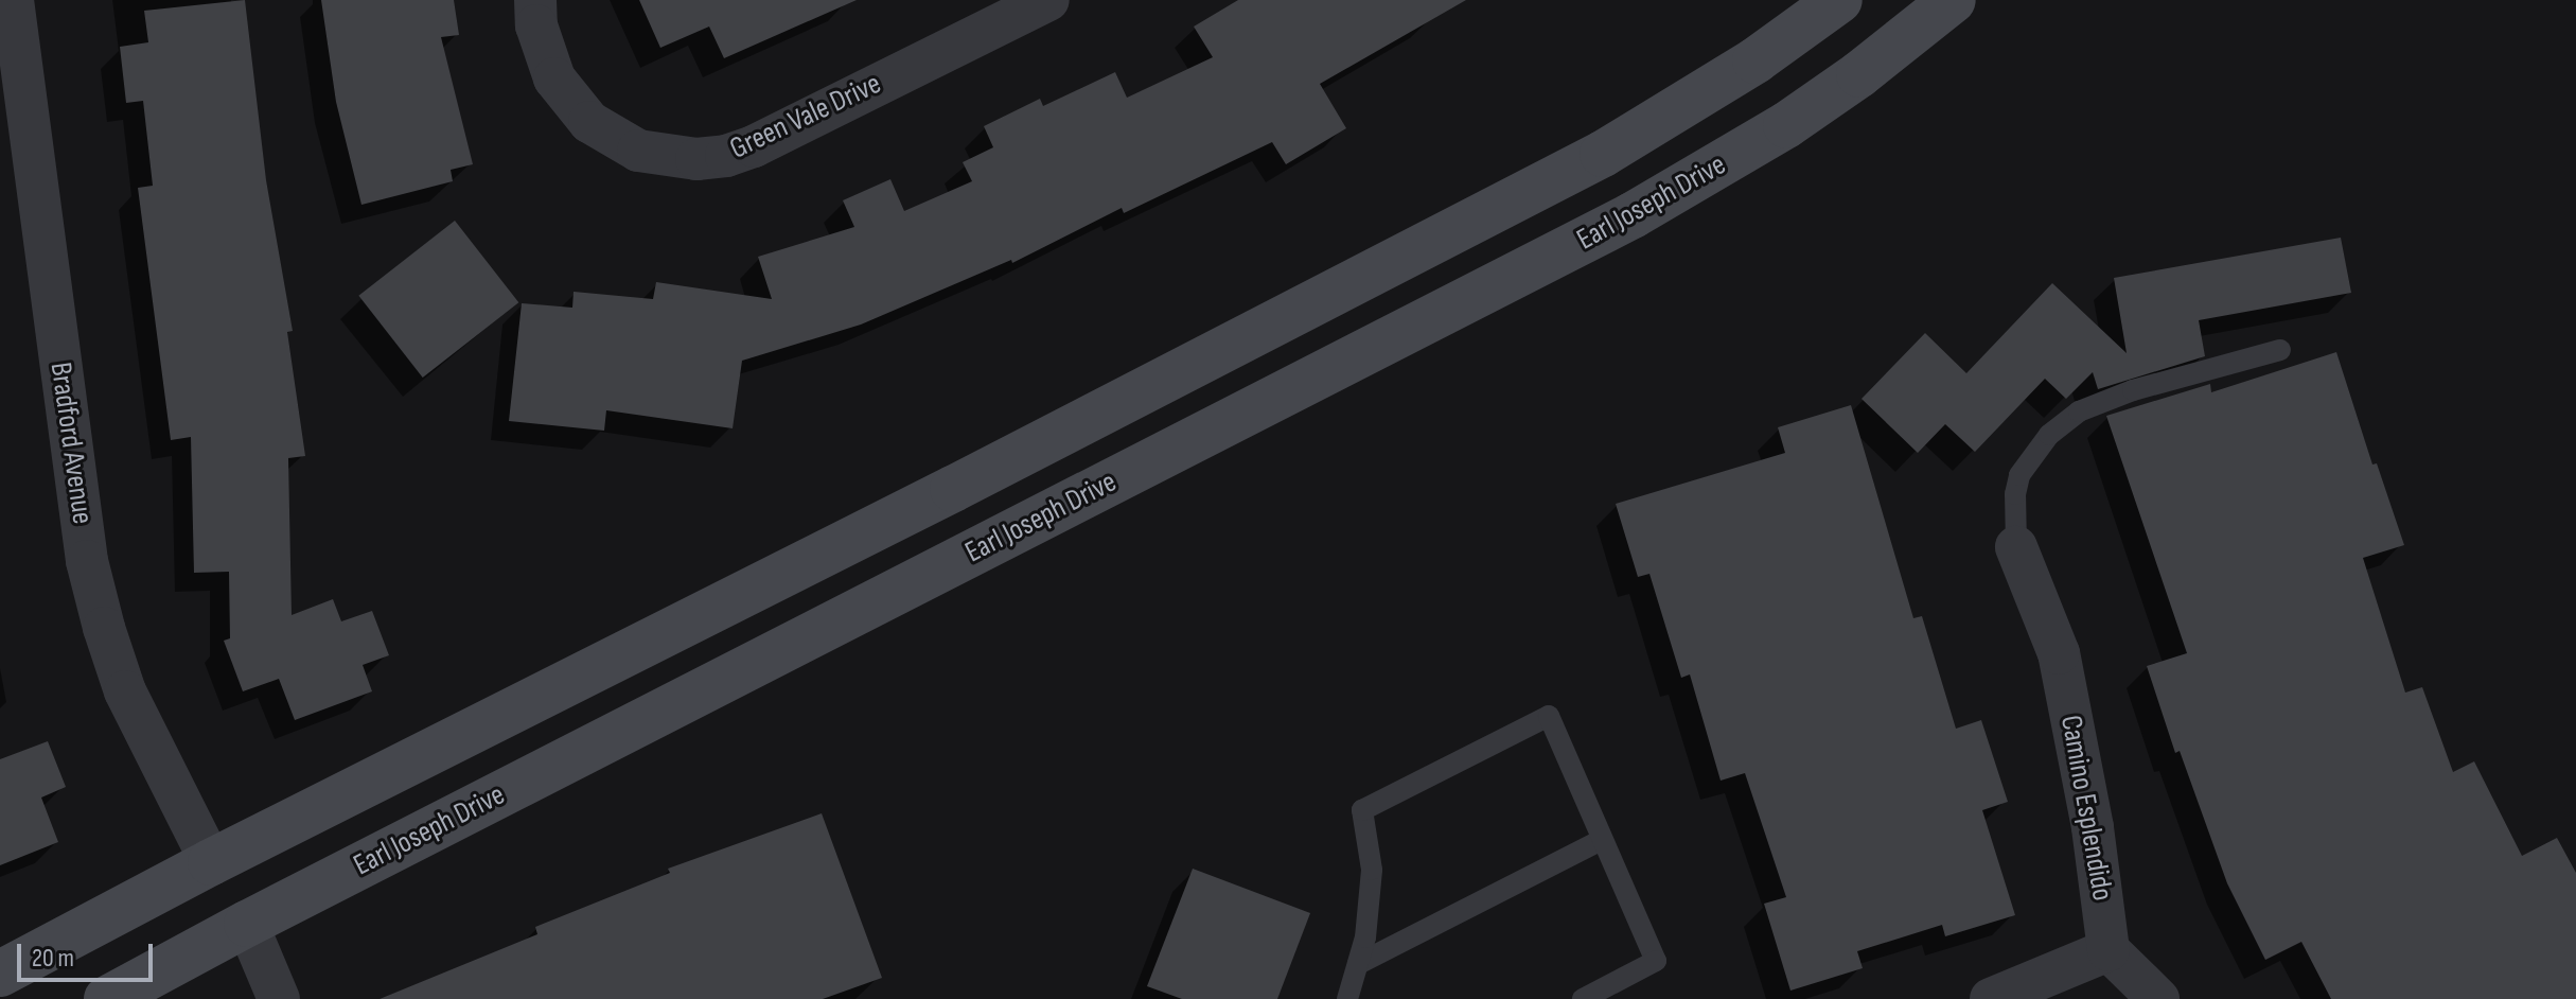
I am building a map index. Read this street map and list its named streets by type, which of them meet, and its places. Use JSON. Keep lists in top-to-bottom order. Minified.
{"streets":{"main road":["Earl Joseph Drive"],"street":["Green Vale Drive","Bradford Avenue","Camino Esplendido"]},"scale_bar":"20 m"}
